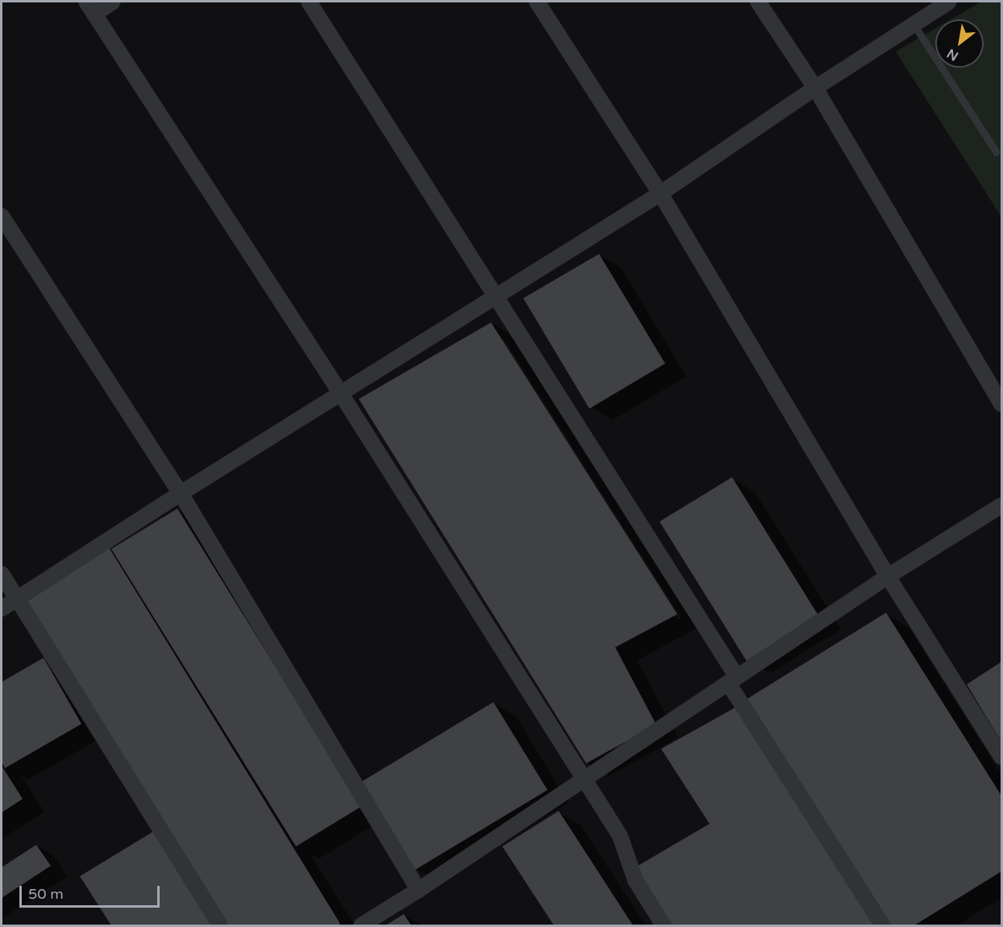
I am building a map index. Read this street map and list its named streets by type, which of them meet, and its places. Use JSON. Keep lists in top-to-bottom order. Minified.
{"scale_bar":"50 m","north":"bottom left"}
